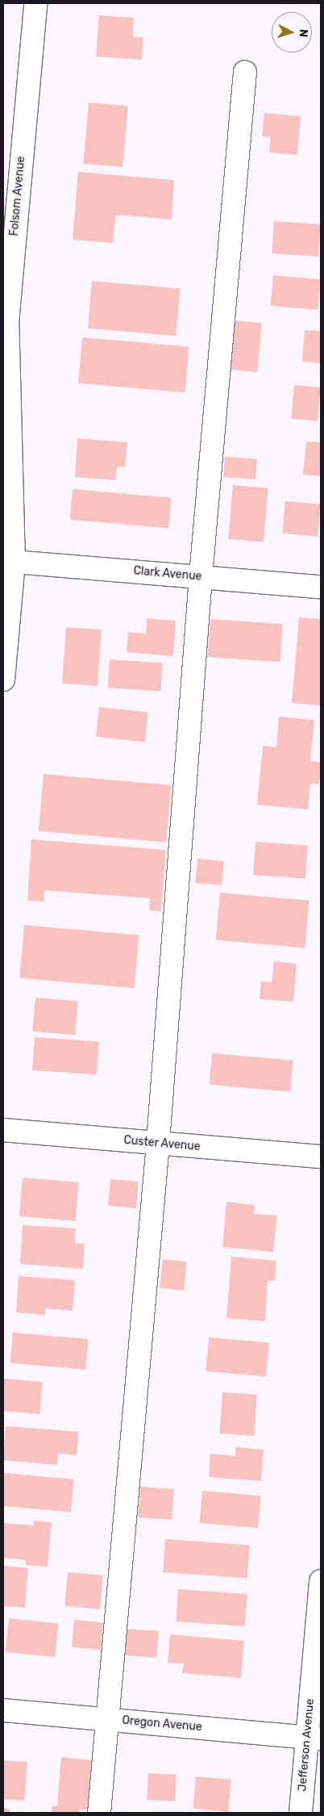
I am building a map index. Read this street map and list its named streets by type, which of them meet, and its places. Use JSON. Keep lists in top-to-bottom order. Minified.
{"streets":{"street":["Folsom Avenue","Clark Avenue","Custer Avenue","Oregon Avenue","Jefferson Avenue"]},"crossings":[["Folsom Avenue","Clark Avenue"],["Oregon Avenue","Jefferson Avenue"]],"north":"right"}
